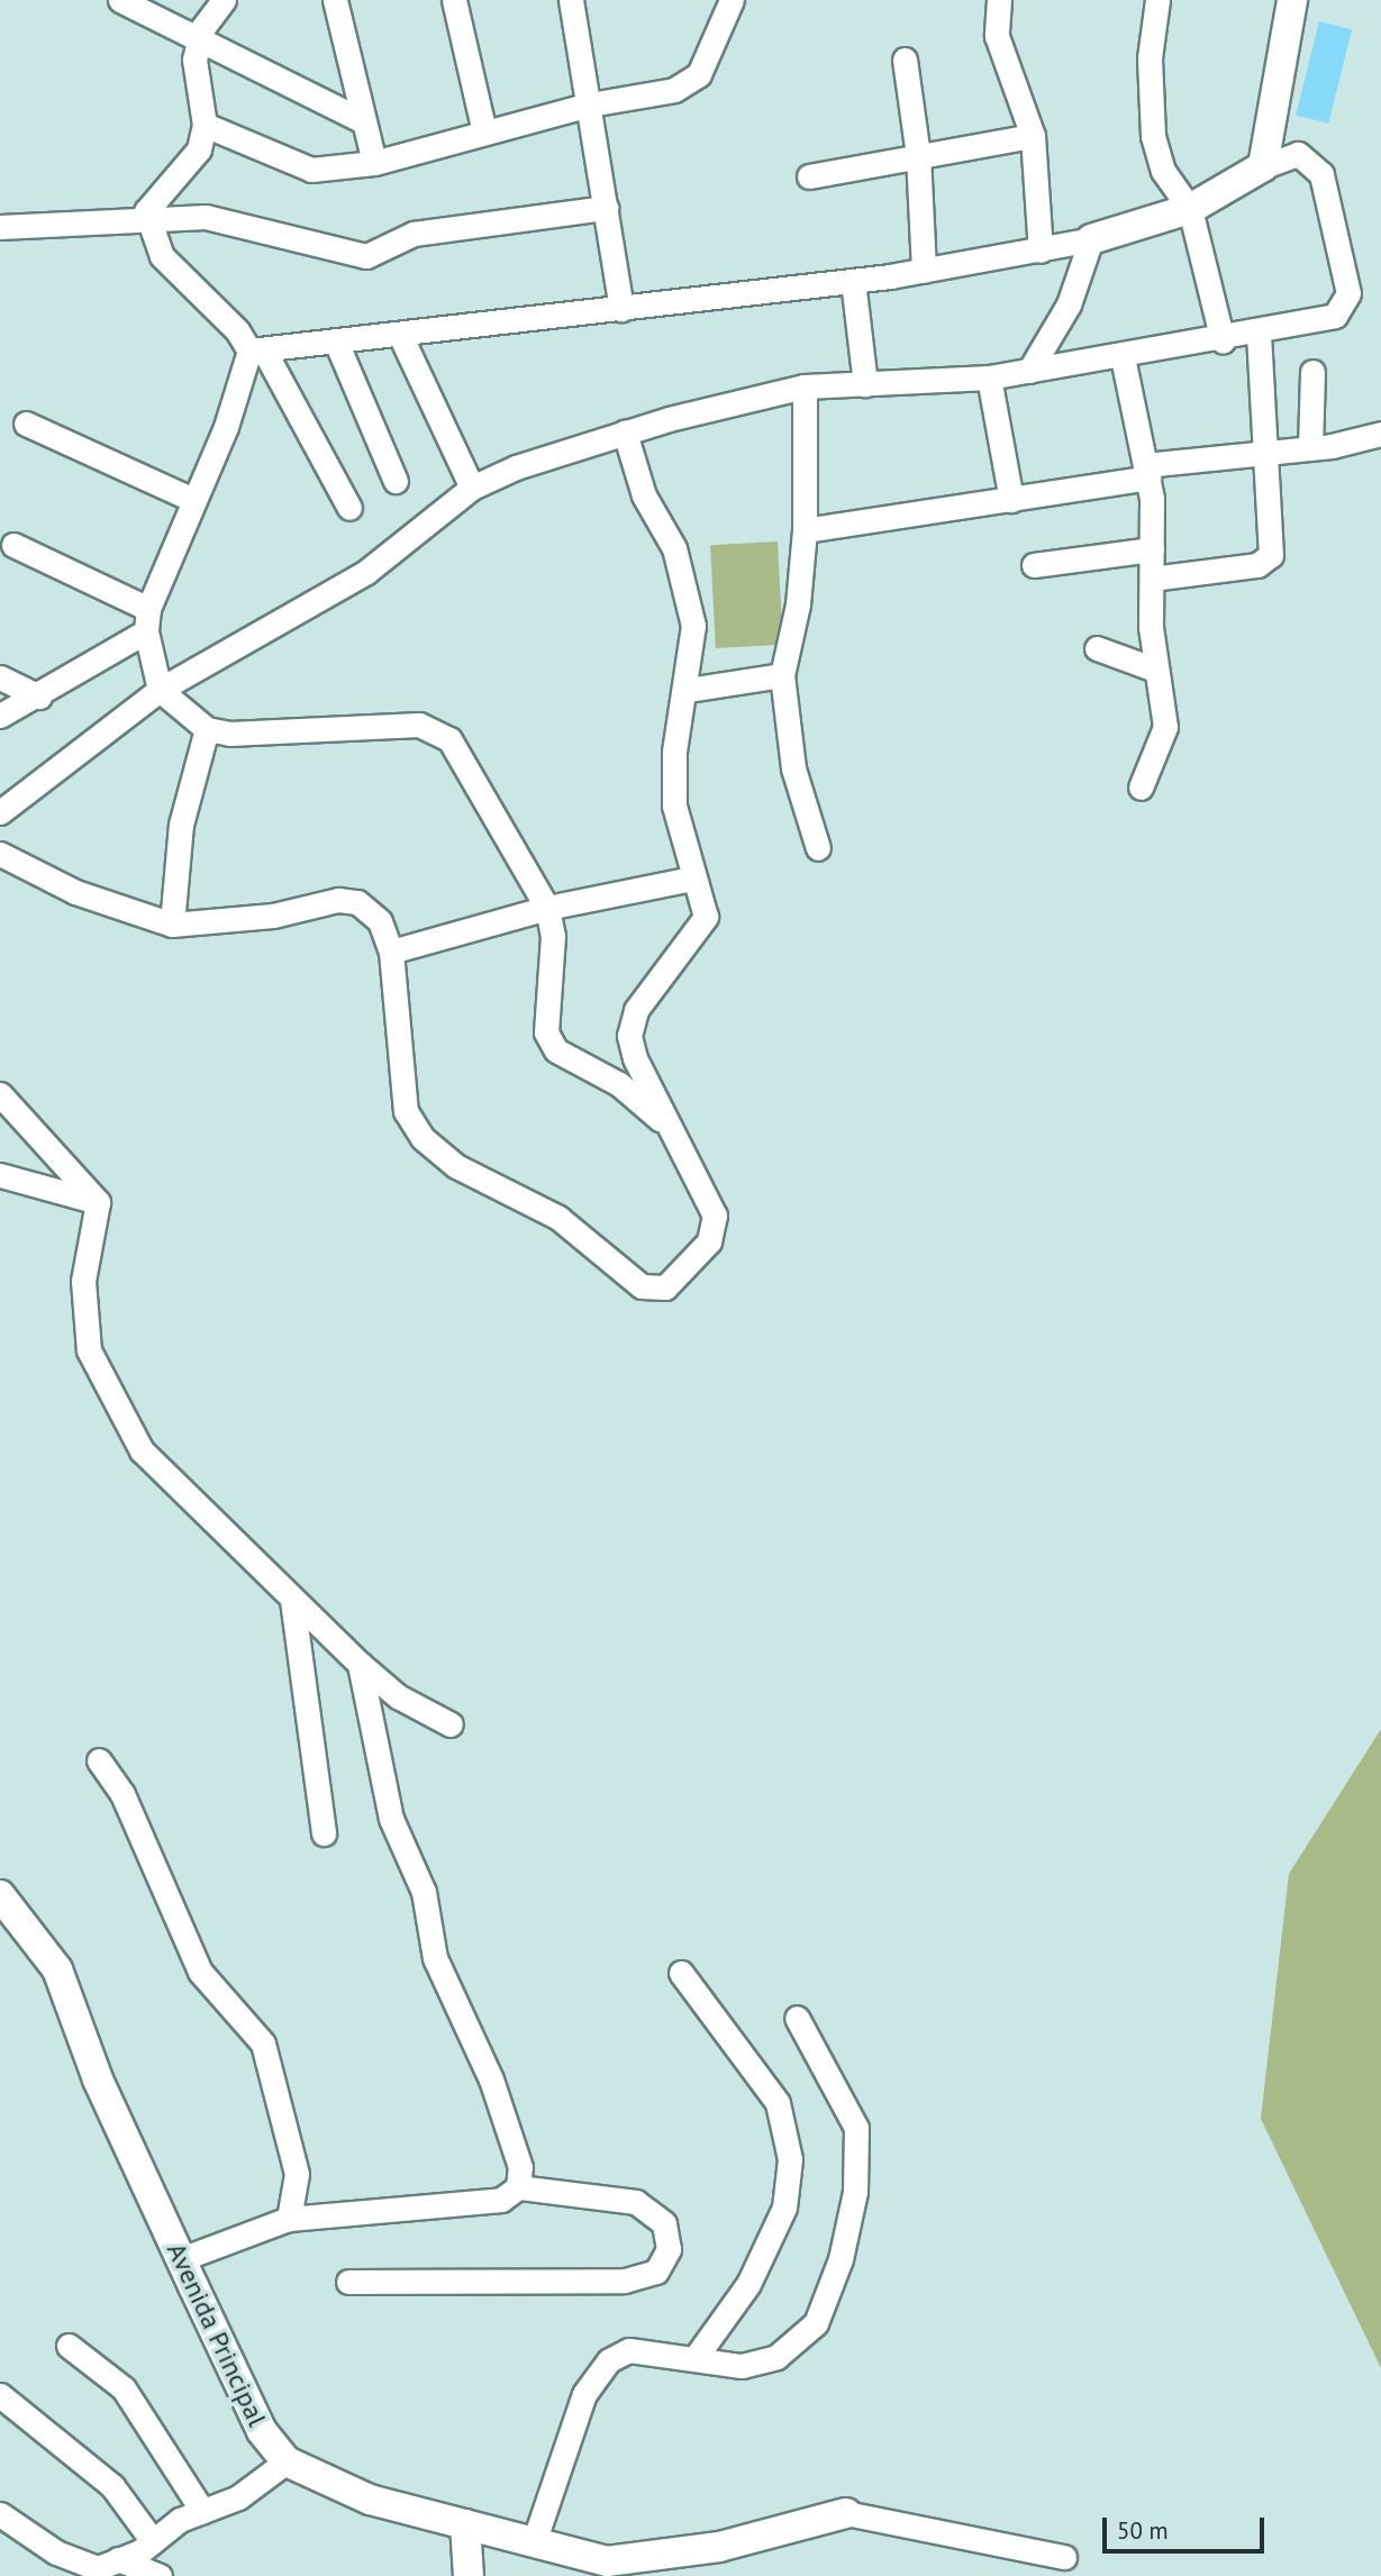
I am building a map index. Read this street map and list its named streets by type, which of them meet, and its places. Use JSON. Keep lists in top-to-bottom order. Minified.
{"streets":{"street":["Avenida Principal"]},"scale_bar":"50 m"}
